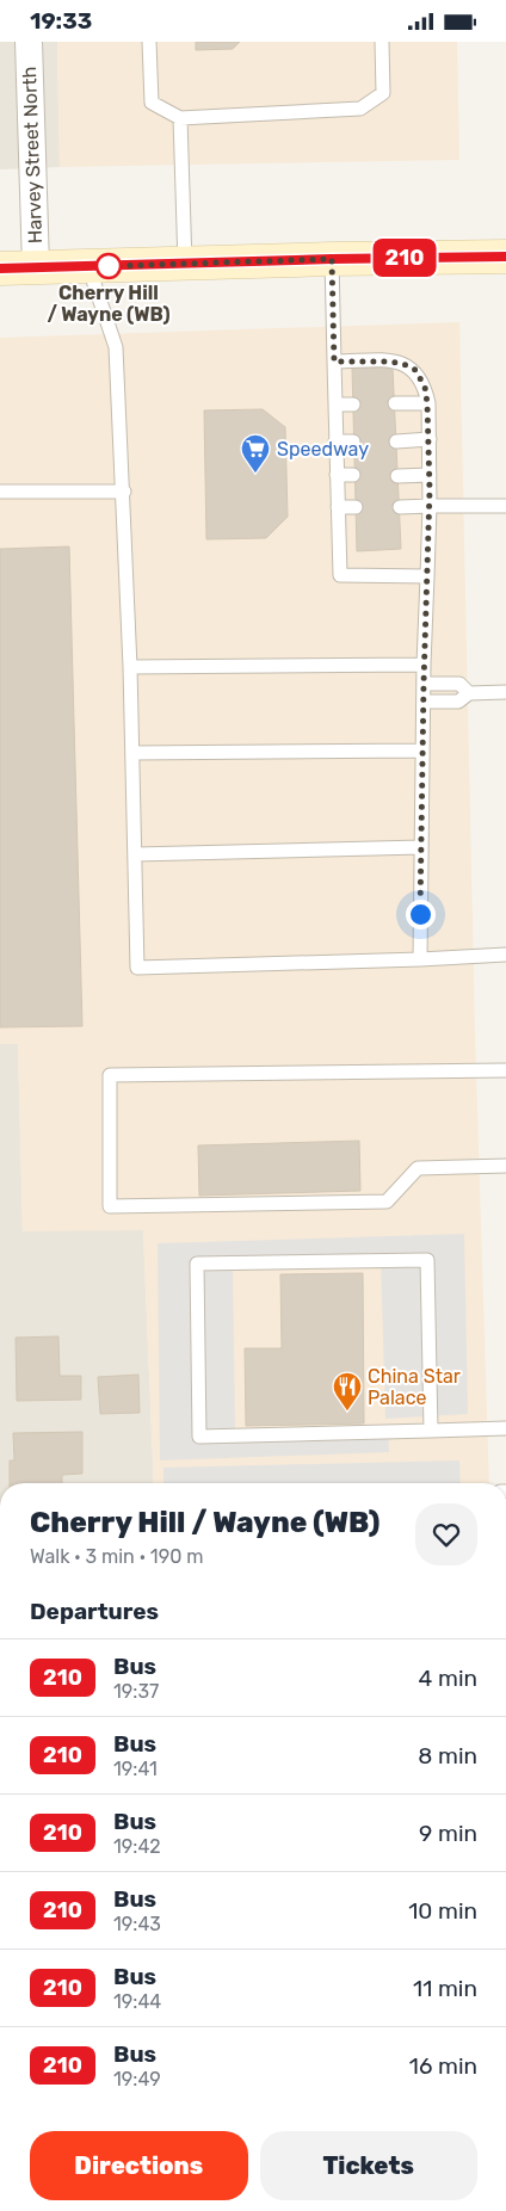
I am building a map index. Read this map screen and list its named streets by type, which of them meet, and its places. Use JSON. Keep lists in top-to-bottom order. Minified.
{"streets":{"street":["Harvey Street North"]},"places":{"other":["Cherry Hill / Wayne (WB)"],"supermarket":["Speedway"],"restaurant":["China Star Palace"]},"lines":["bus line 210"],"page":{"status":"19:33","on_map":"210","heading":[["Cherry Hill / Wayne (WB)","Walk · 3 min · 190 m"],"Departures"],"list":[{"mark":"210","name":"Bus","note":"19:37","value":"4 min"},{"mark":"210","name":"Bus","note":"19:41","value":"8 min"},{"mark":"210","name":"Bus","note":"19:42","value":"9 min"},{"mark":"210","name":"Bus","note":"19:43","value":"10 min"},{"mark":"210","name":"Bus","note":"19:44","value":"11 min"},{"mark":"210","name":"Bus","note":"19:49","value":"16 min"}],"buttons":["Directions","Tickets"]}}
